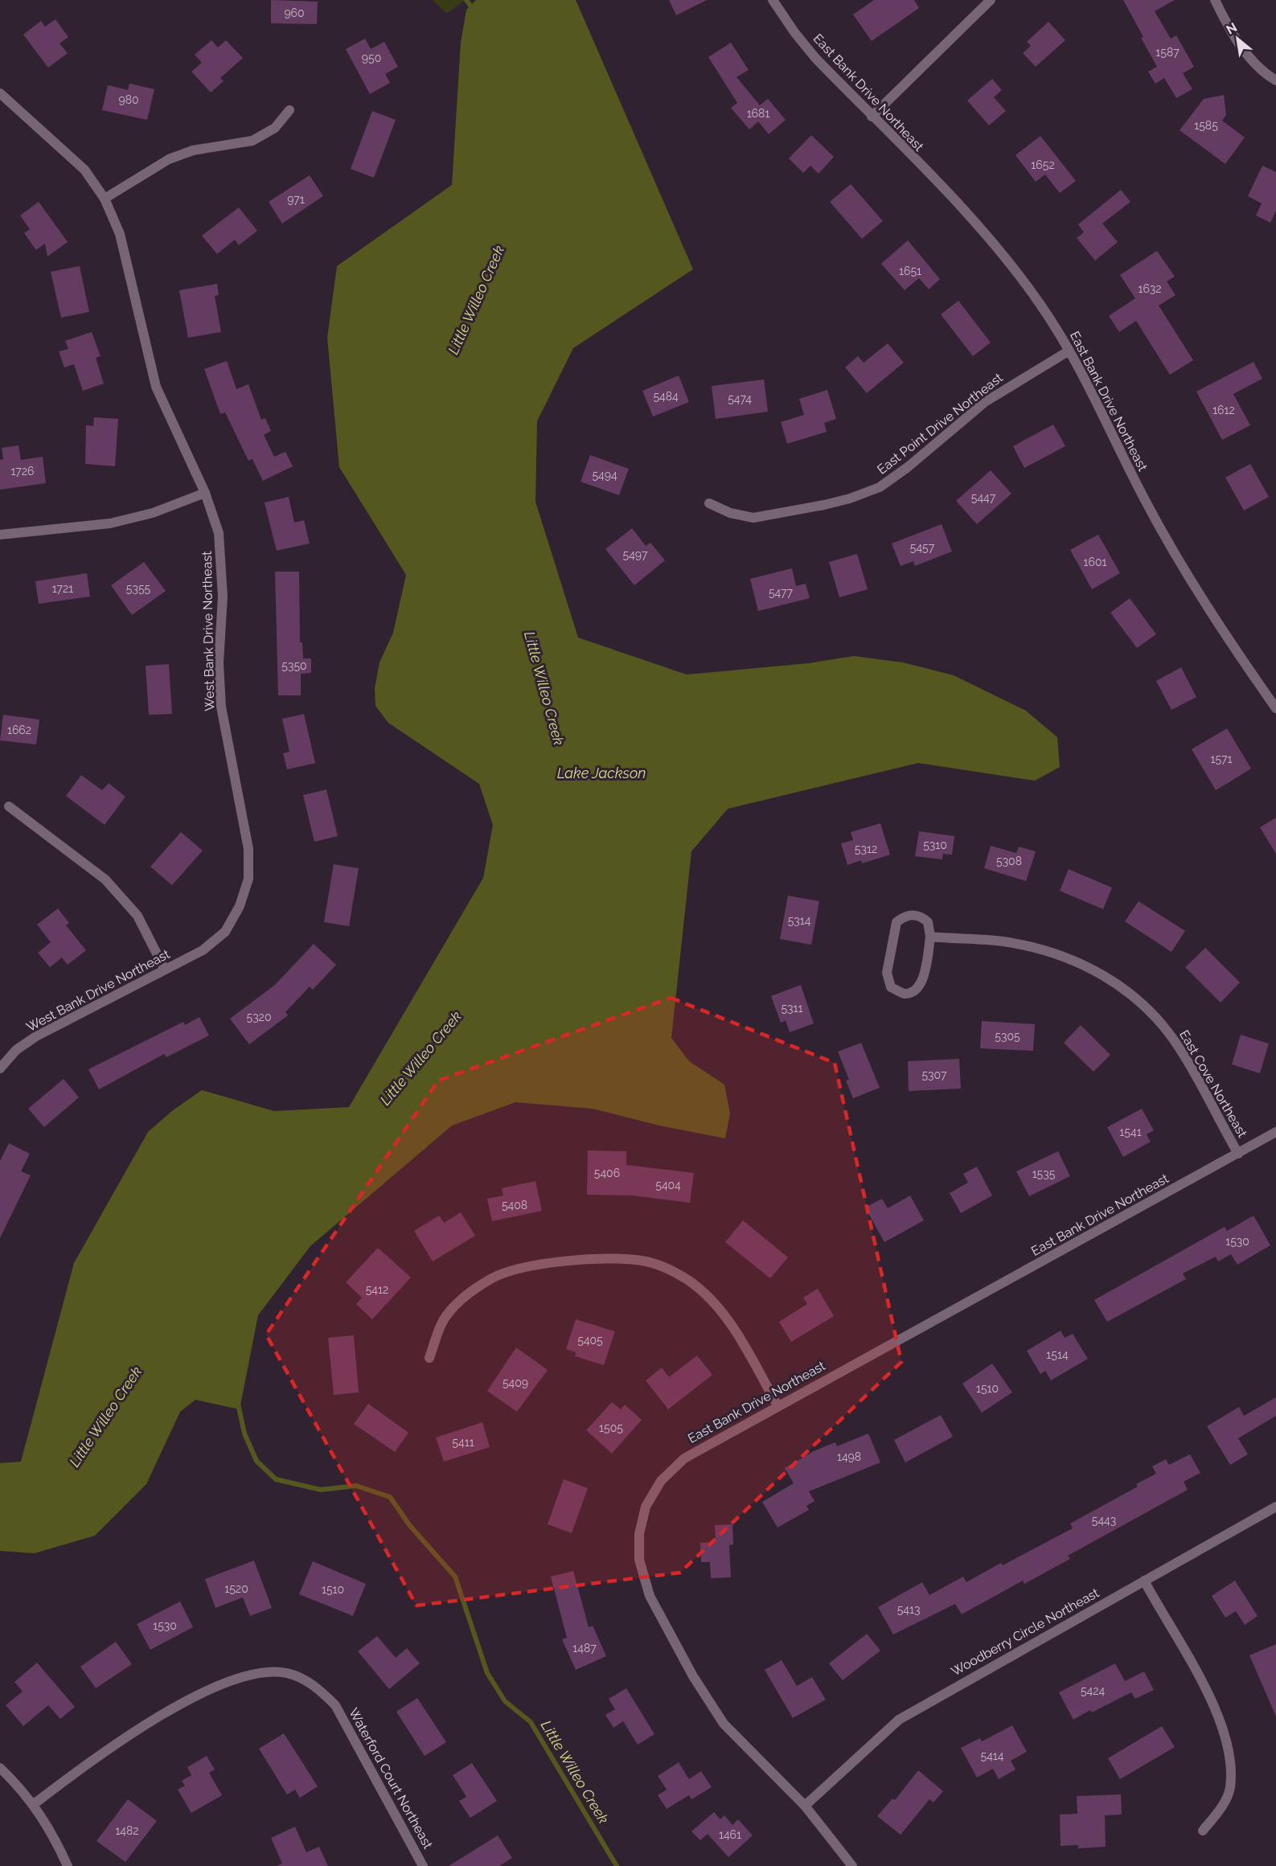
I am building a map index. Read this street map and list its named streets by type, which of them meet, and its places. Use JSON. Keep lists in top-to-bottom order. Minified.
{"streets":{"street":["East Bank Drive Northeast","East Point Drive Northeast","West Bank Drive Northeast","East Cove Northeast","Woodberry Circle Northeast","Waterford Court Northeast"]},"crossings":[["East Bank Drive Northeast","East Point Drive Northeast"],["East Bank Drive Northeast","East Cove Northeast"],["East Bank Drive Northeast","Woodberry Circle Northeast"]],"water":["Little Willeo Creek","Lake Jackson"],"house_numbers":["960","1587","950","980","1681","1585","1652","971","1651","1632","5484","5474","1612","1726","5494","5447","5457","5497","1601","1721","5355","5477","5350","1662","1571","5310","5312","5308","5314","5311","5320","5305","5307","1541","5406","1535","5404","5408","1530","5412","5405","1514","5409","1510","1505","5411","1498","5443","1520","1510","5413","1530","1487","5424","5414","1482","1461"],"north":"top left"}
